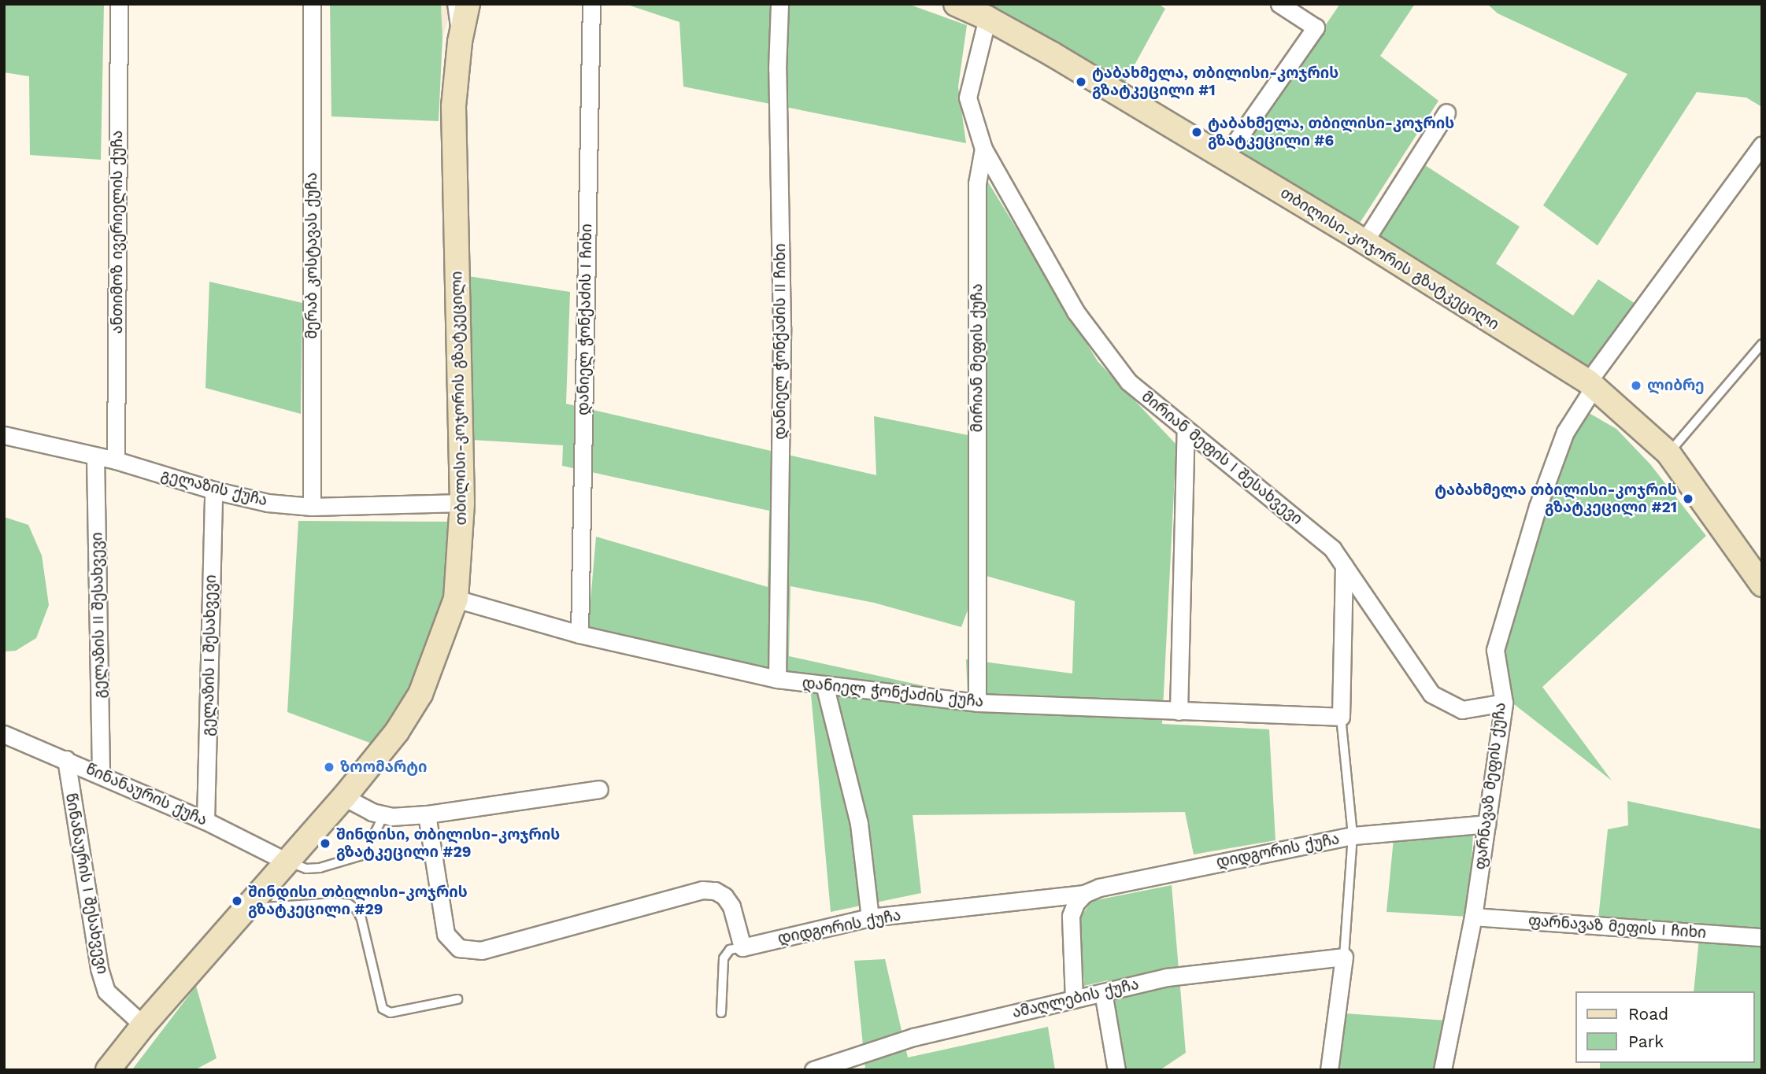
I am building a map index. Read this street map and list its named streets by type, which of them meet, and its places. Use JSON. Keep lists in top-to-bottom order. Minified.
{"streets":{"main road":["თბილისი-კოჯორის გზატკეცილი"],"street":["ანთიმოზ ივერიელის ქუჩა","მერაბ კოსტავას ქუჩა","დანიელ ჭონქაძის I ჩიხი","დანიელ ჭონქაძის II ჩიხი","მირიან მეფის ქუჩა","მირიან მეფის I შესახვევი","გელაზის ქუჩა","გელაზის II შესახვევი","გელაზის I შესახვევი","დანიელ ჭონქაძის ქუჩა","ფარნავაზ მეფის ქუჩა","წინანაურის ქუჩა","დიდგორის ქუჩა","წინანაურის I შესახვევი","ფარნავაზ მეფის I ჩიხი","ამაღლების ქუჩა"]},"crossings":[["ანთიმოზ ივერიელის ქუჩა","გელაზის ქუჩა"],["მერაბ კოსტავას ქუჩა","გელაზის ქუჩა"],["თბილისი-კოჯორის გზატკეცილი","მირიან მეფის ქუჩა"],["თბილისი-კოჯორის გზატკეცილი","გელაზის ქუჩა"],["თბილისი-კოჯორის გზატკეცილი","დანიელ ჭონქაძის ქუჩა"],["თბილისი-კოჯორის გზატკეცილი","ფარნავაზ მეფის ქუჩა"],["თბილისი-კოჯორის გზატკეცილი","წინანაურის ქუჩა"],["თბილისი-კოჯორის გზატკეცილი","წინანაურის I შესახვევი"],["დანიელ ჭონქაძის I ჩიხი","დანიელ ჭონქაძის ქუჩა"],["დანიელ ჭონქაძის II ჩიხი","დანიელ ჭონქაძის ქუჩა"],["მირიან მეფის ქუჩა","მირიან მეფის I შესახვევი"],["მირიან მეფის ქუჩა","დანიელ ჭონქაძის ქუჩა"],["მირიან მეფის I შესახვევი","ფარნავაზ მეფის ქუჩა"],["გელაზის ქუჩა","გელაზის II შესახვევი"],["გელაზის ქუჩა","გელაზის I შესახვევი"],["გელაზის II შესახვევი","წინანაურის ქუჩა"],["გელაზის I შესახვევი","წინანაურის ქუჩა"],["ფარნავაზ მეფის ქუჩა","დიდგორის ქუჩა"],["ფარნავაზ მეფის ქუჩა","ფარნავაზ მეფის I ჩიხი"],["წინანაურის ქუჩა","წინანაურის I შესახვევი"]],"places":["ტაბახმელა, თბილისი-კოჯრის გზატკეცილი #1","ტაბახმელა, თბილისი-კოჯრის გზატკეცილი #6","ლიბრე","ტაბახმელა თბილისი-კოჯრის გზატკეცილი #21","ზოომარტი","შინდისი, თბილისი-კოჯრის გზატკეცილი #29","შინდისი თბილისი-კოჯრის გზატკეცილი #29"],"legend":["Road","Park"]}
